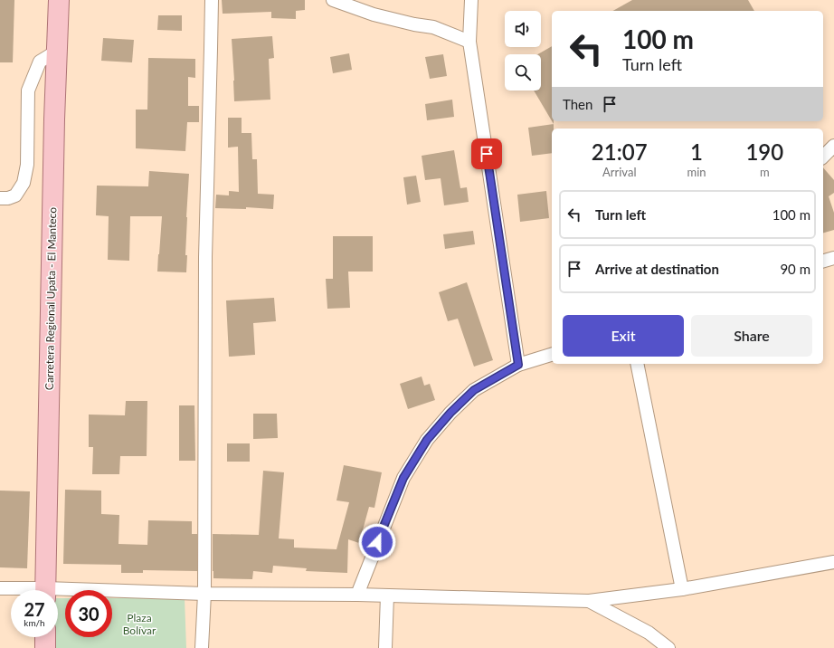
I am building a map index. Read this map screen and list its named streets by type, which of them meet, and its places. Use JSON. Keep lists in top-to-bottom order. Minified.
{"streets":{"main road":["Carretera Regional Upata - El Manteco"]},"parks":["Plaza Bolívar"],"page":{"turn":["100 m","Turn left"],"then":"Then","eta":["21:07","Arrival","1","min","190","m"],"list":[{"name":"Turn left","value":"100 m"},{"name":"Arrive at destination","value":"90 m"}],"buttons":["Exit","Share"],"speed":"27 km/h","limit":"30"}}
